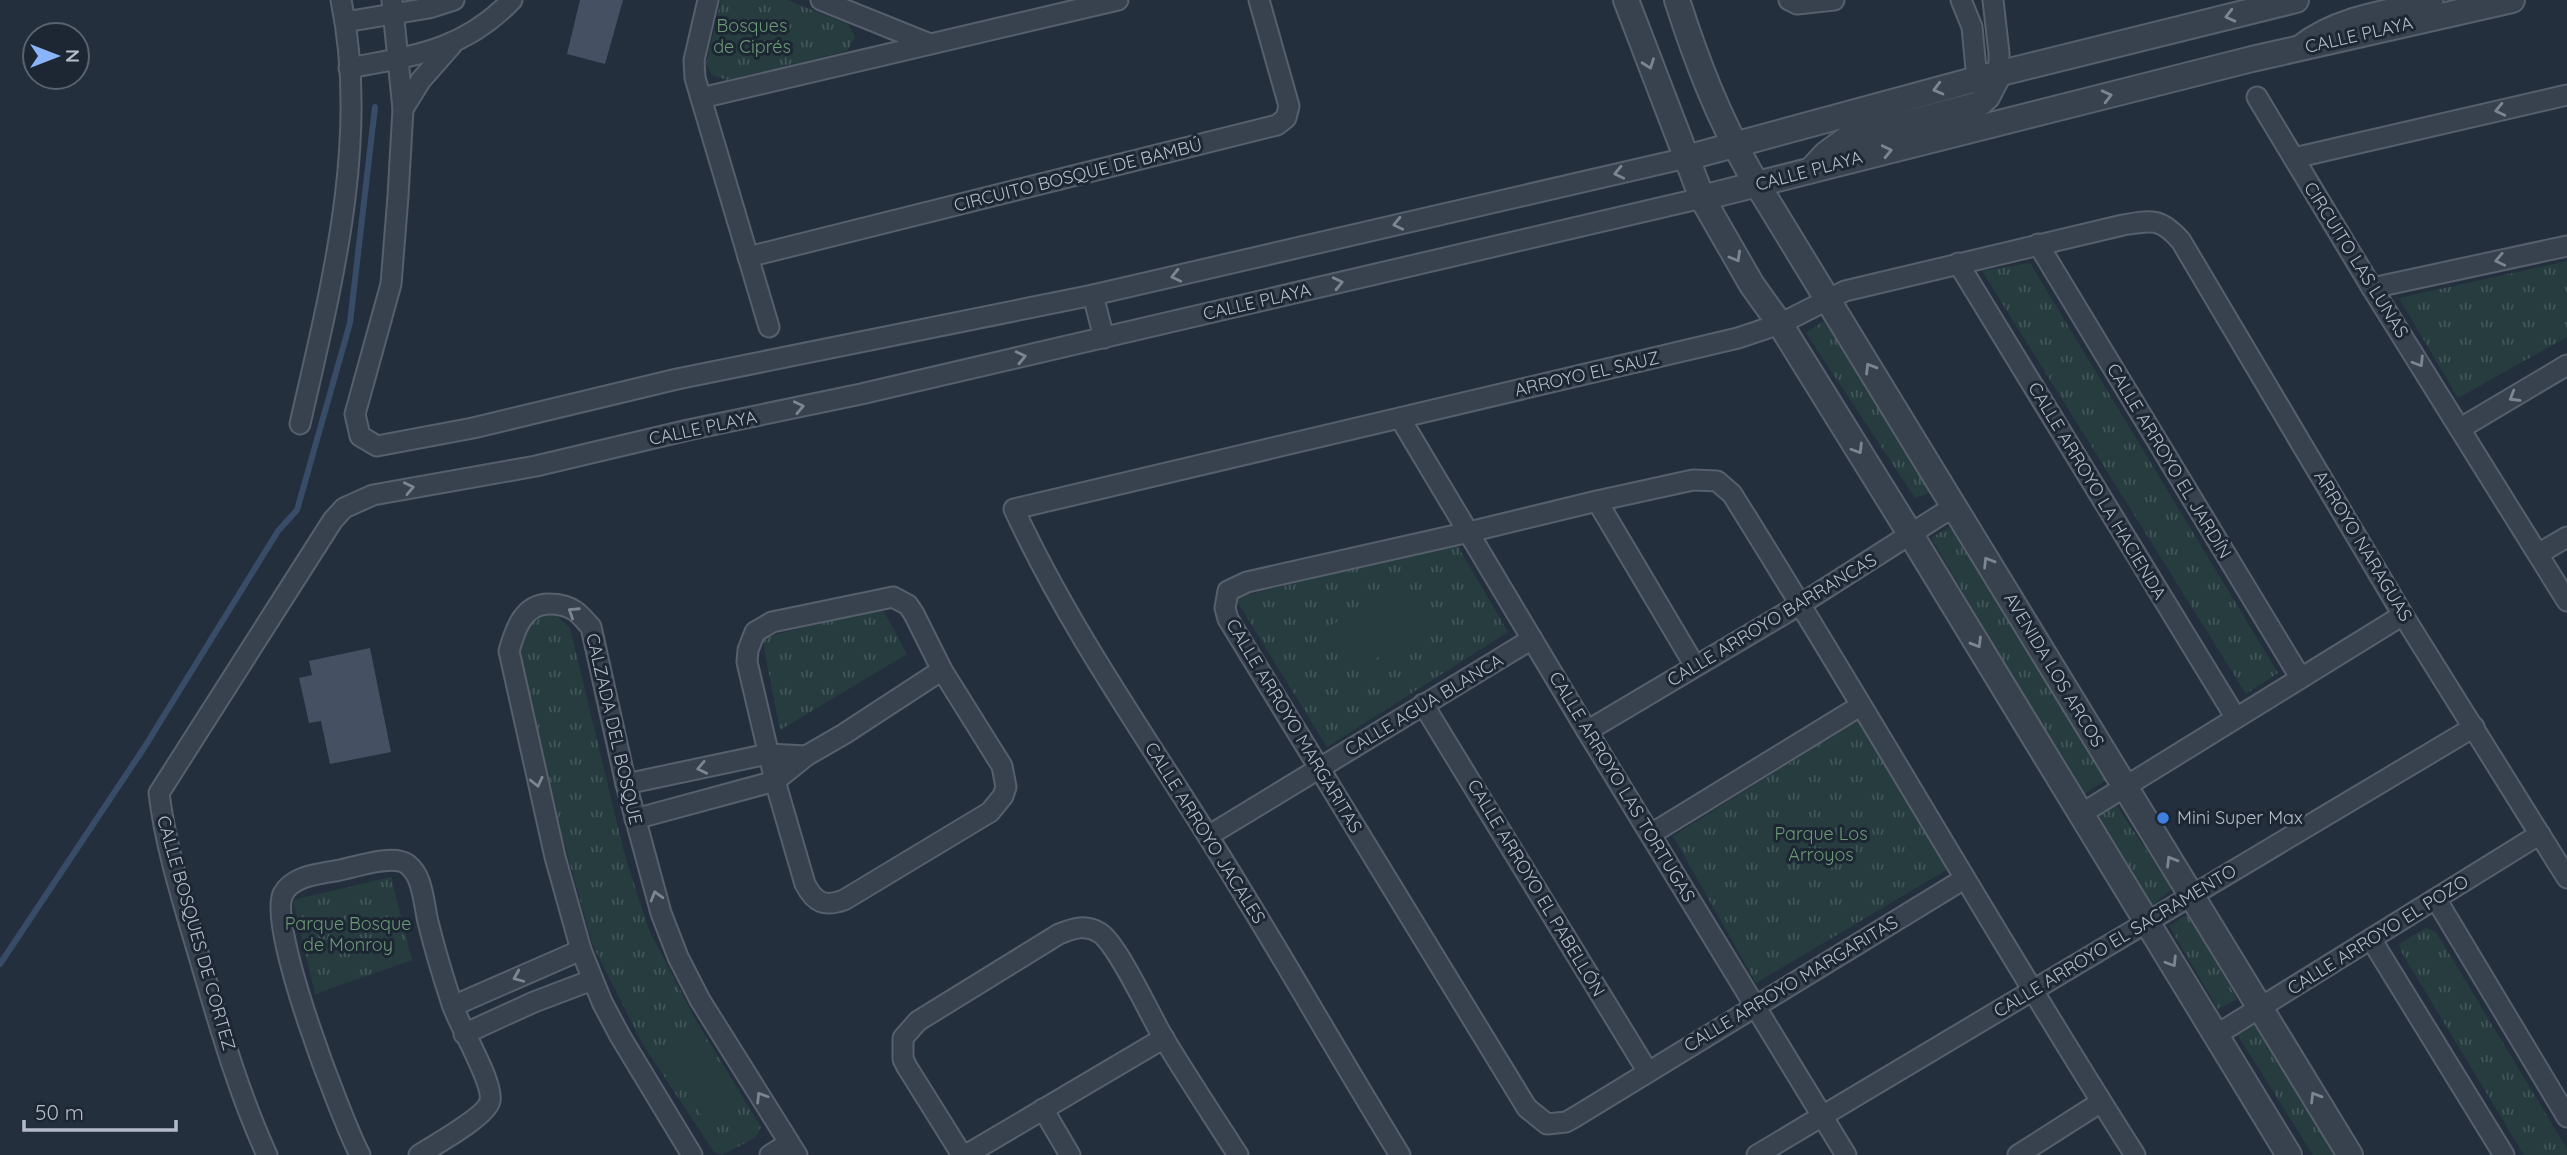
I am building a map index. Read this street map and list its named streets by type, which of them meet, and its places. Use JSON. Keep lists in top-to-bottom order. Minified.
{"streets":{"street":["CALLE PLAYA","CIRCUITO BOSQUE DE BAMBÚ","CIRCUITO LAS LUNAS","ARROYO EL SAUZ","CALLE ARROYO EL JARDÍN","CALLE ARROYO LA HACIENDA","ARROYO NARAGUAS","CALLE ARROYO BARRANCAS","AVENIDA LOS ARCOS","CALLE AGUA BLANCA","CALLE ARROYO MARGARITAS","CALZADA DEL BOSQUE","CALLE ARROYO LAS TORTUGAS","CALLE ARROYO JACALES","CALLE ARROYO EL PABELLÓN","CALLE BOSQUES DE CORTEZ","CALLE ARROYO EL POZO","CALLE ARROYO EL SACRAMENTO"]},"crossings":[["CALLE PLAYA","AVENIDA LOS ARCOS"],["CALLE PLAYA","CALLE BOSQUES DE CORTEZ"],["ARROYO EL SAUZ","CALLE ARROYO EL JARDÍN"],["ARROYO EL SAUZ","CALLE ARROYO LA HACIENDA"],["ARROYO EL SAUZ","ARROYO NARAGUAS"],["ARROYO EL SAUZ","AVENIDA LOS ARCOS"],["ARROYO EL SAUZ","CALLE ARROYO LAS TORTUGAS"],["ARROYO EL SAUZ","CALLE ARROYO JACALES"],["ARROYO NARAGUAS","CALLE ARROYO EL POZO"],["ARROYO NARAGUAS","CALLE ARROYO EL SACRAMENTO"],["CALLE ARROYO BARRANCAS","AVENIDA LOS ARCOS"],["CALLE ARROYO BARRANCAS","CALLE ARROYO MARGARITAS"],["CALLE ARROYO BARRANCAS","CALLE ARROYO LAS TORTUGAS"],["AVENIDA LOS ARCOS","CALLE ARROYO EL POZO"],["AVENIDA LOS ARCOS","CALLE ARROYO EL SACRAMENTO"],["CALLE AGUA BLANCA","CALLE ARROYO MARGARITAS"],["CALLE AGUA BLANCA","CALLE ARROYO LAS TORTUGAS"],["CALLE AGUA BLANCA","CALLE ARROYO JACALES"],["CALLE AGUA BLANCA","CALLE ARROYO EL PABELLÓN"],["CALLE ARROYO MARGARITAS","CALLE ARROYO LAS TORTUGAS"],["CALLE ARROYO MARGARITAS","CALLE ARROYO EL PABELLÓN"],["CALLE ARROYO MARGARITAS","CALLE ARROYO EL SACRAMENTO"],["CALLE ARROYO LAS TORTUGAS","CALLE ARROYO EL SACRAMENTO"]],"parks":["Bosques de Ciprés","Parque Los Arroyos","Parque Bosque de Monroy"],"places":["Mini Super Max"],"scale_bar":"50 m","north":"right"}
